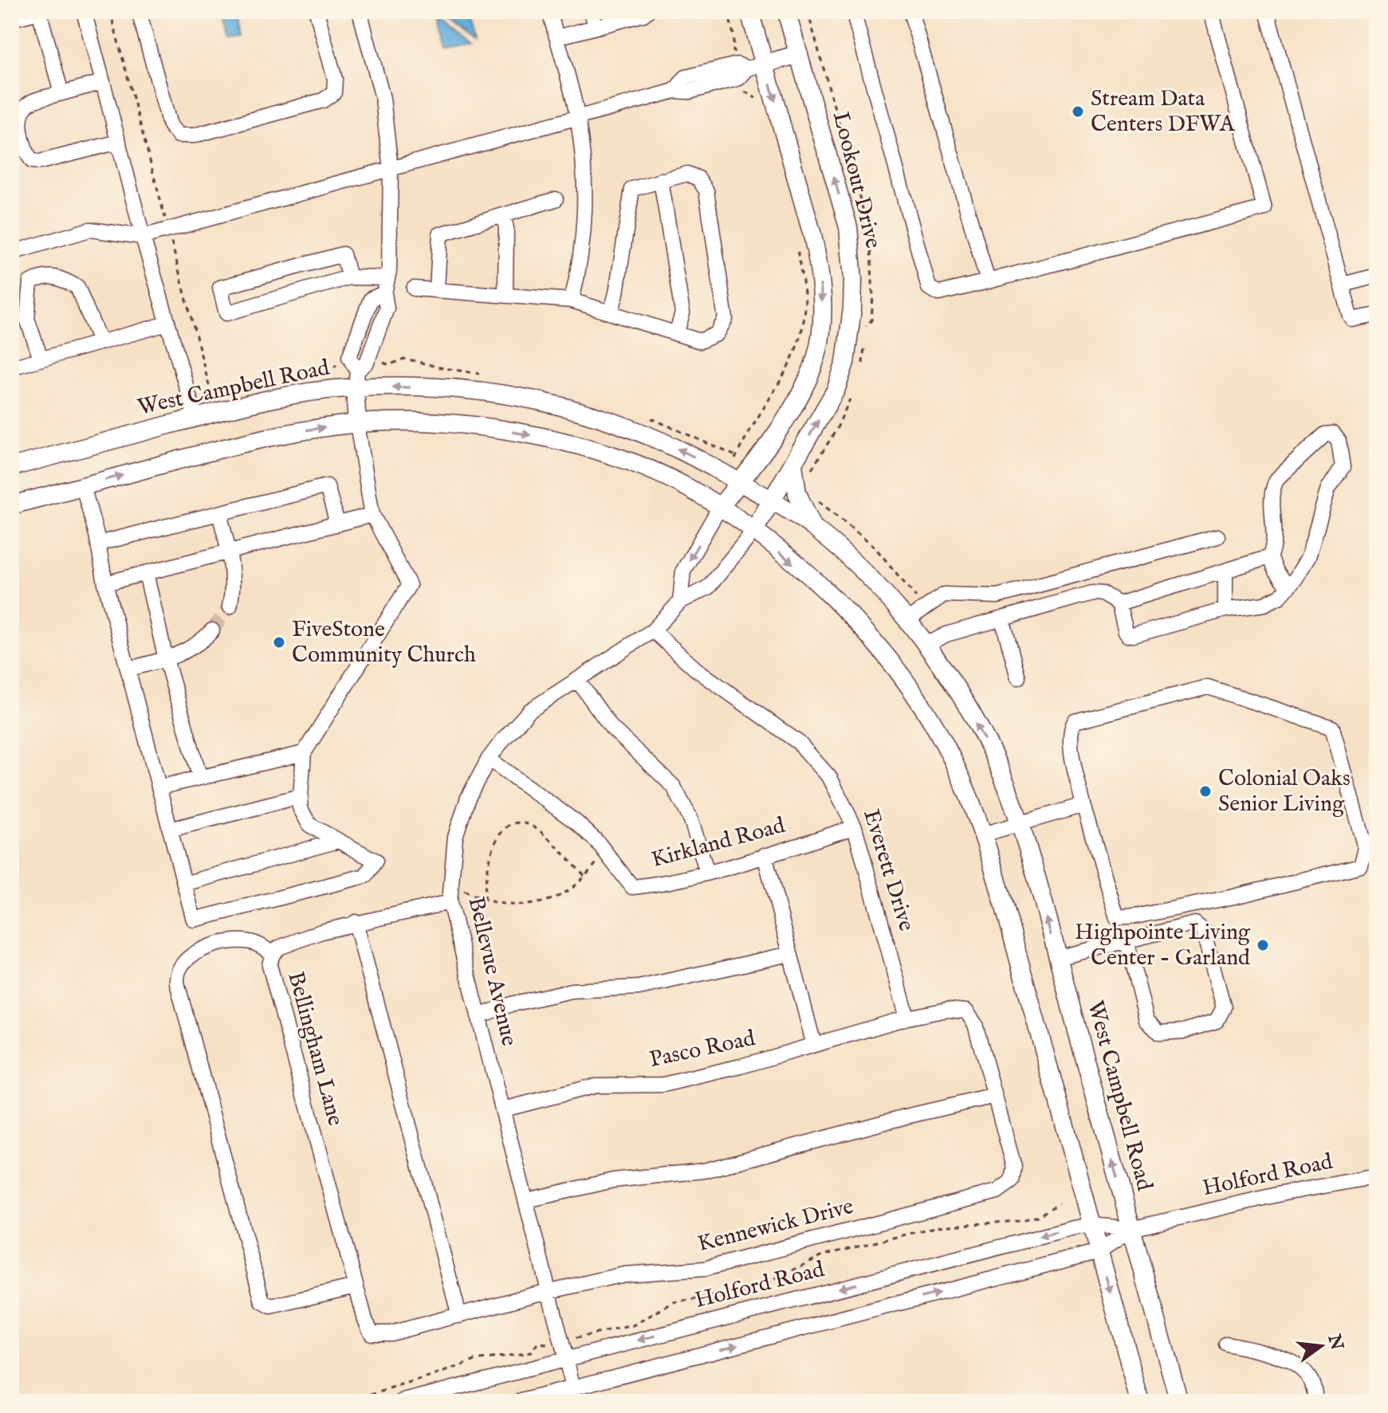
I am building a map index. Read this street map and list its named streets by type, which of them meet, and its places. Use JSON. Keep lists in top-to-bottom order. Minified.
{"streets":{"main road":["Lookout Drive","West Campbell Road"],"street":["Kirkland Road","Everett Drive","Bellevue Avenue","Bellingham Lane","Pasco Road","Holford Road","Kennewick Drive"]},"crossings":[["Lookout Drive","West Campbell Road"],["Lookout Drive","Bellevue Avenue"],["West Campbell Road","Holford Road"],["Kirkland Road","Everett Drive"],["Kirkland Road","Bellevue Avenue"],["Everett Drive","Bellevue Avenue"],["Everett Drive","Pasco Road"],["Bellevue Avenue","Bellingham Lane"],["Bellevue Avenue","Pasco Road"],["Bellevue Avenue","Holford Road"],["Bellevue Avenue","Kennewick Drive"],["Bellingham Lane","Kennewick Drive"],["Pasco Road","Kennewick Drive"]],"places":["Stream Data Centers DFWA","FiveStone Community Church","Colonial Oaks Senior Living","Highpointe Living Center - Garland"],"north":"right"}
